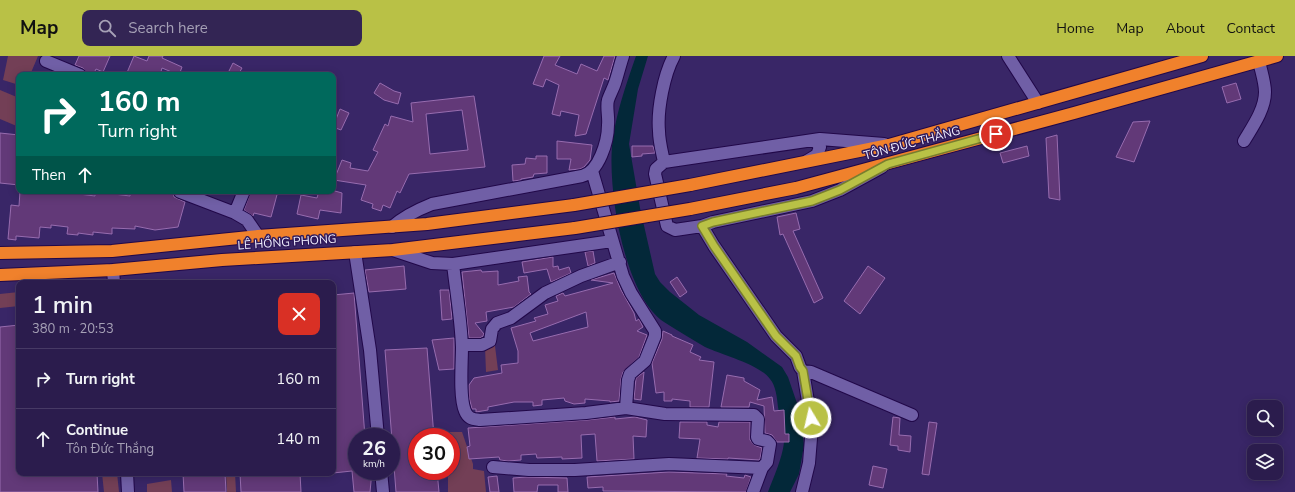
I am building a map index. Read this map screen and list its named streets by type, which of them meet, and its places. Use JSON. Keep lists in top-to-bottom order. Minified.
{"streets":{"highway":["TÔN ĐỨC THẮNG","LÊ HỒNG PHONG"]},"crossings":[["TÔN ĐỨC THẮNG","LÊ HỒNG PHONG"]],"page":{"header":"Map","search":"Search here","nav":["Home","Map","About","Contact"],"turn":["160 m","Turn right"],"then":"Then","heading":["1 min","380 m · 20:53"],"list":[{"name":"Turn right","value":"160 m"},{"name":"Continue","note":"Tôn Đức Thắng","value":"140 m"}],"speed":"26 km/h","limit":"30"}}
